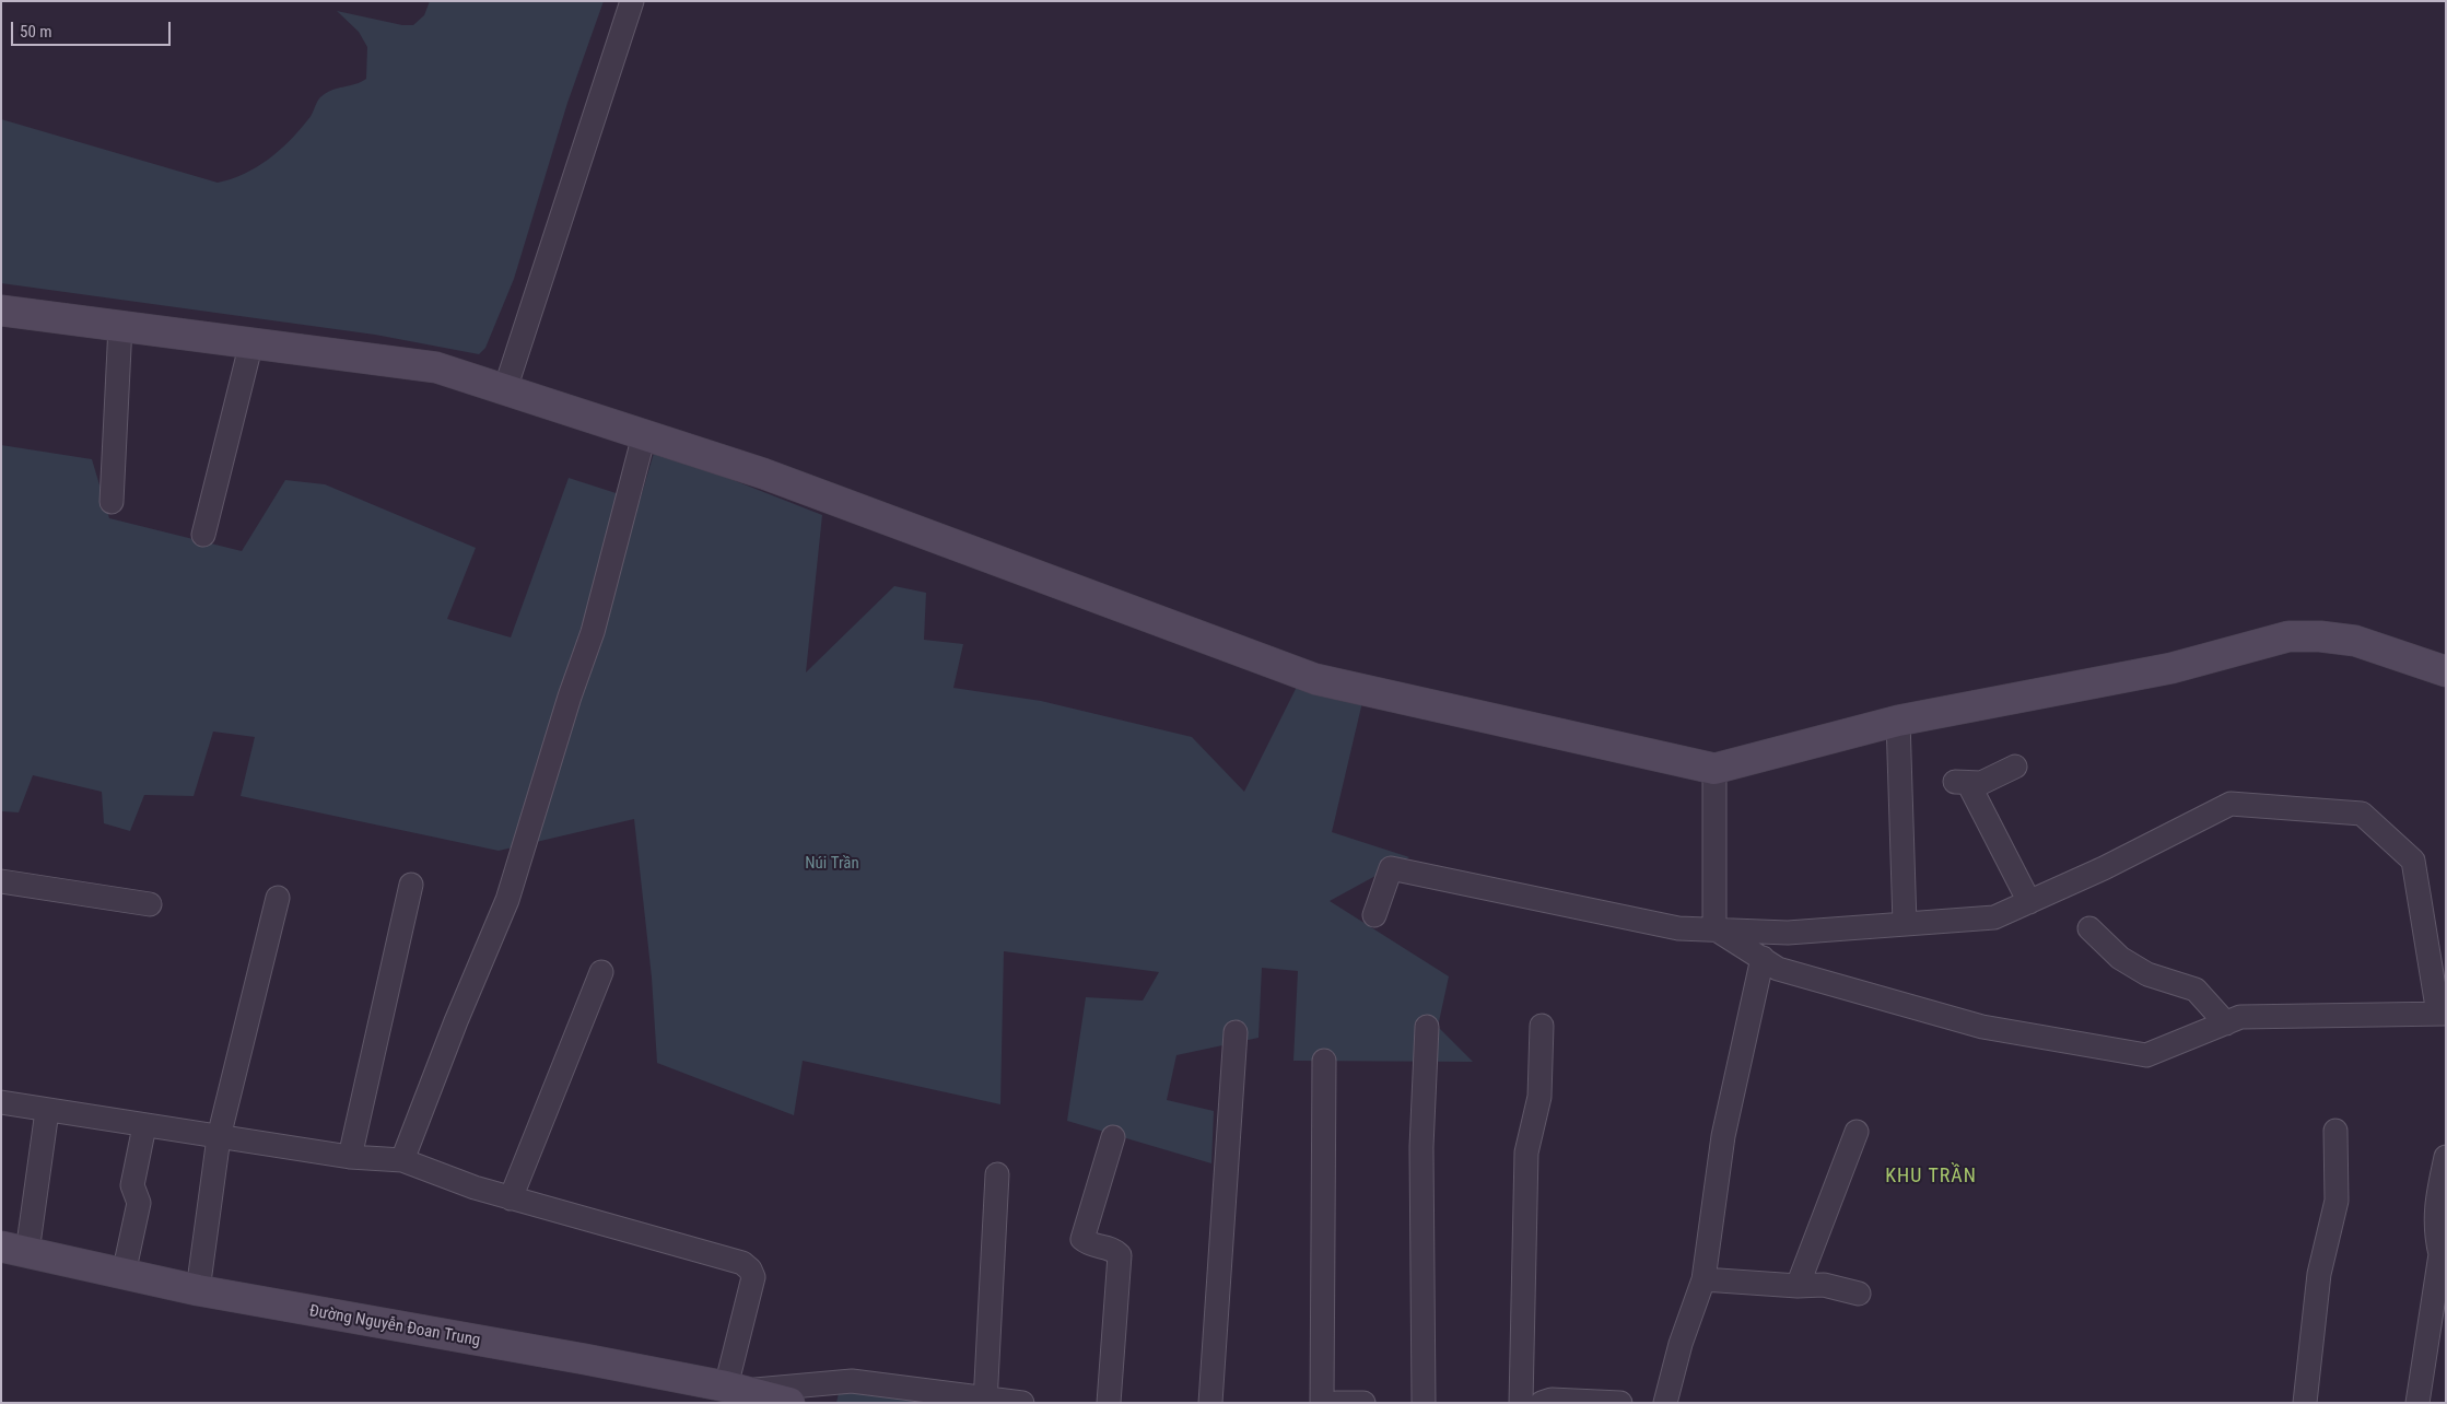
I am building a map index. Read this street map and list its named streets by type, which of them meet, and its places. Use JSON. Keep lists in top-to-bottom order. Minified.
{"streets":{"street":["Đường Nguyễn Đoan Trung"]},"districts":["KHU TRẦN"],"parks":["Núi Trần"],"scale_bar":"50 m"}
